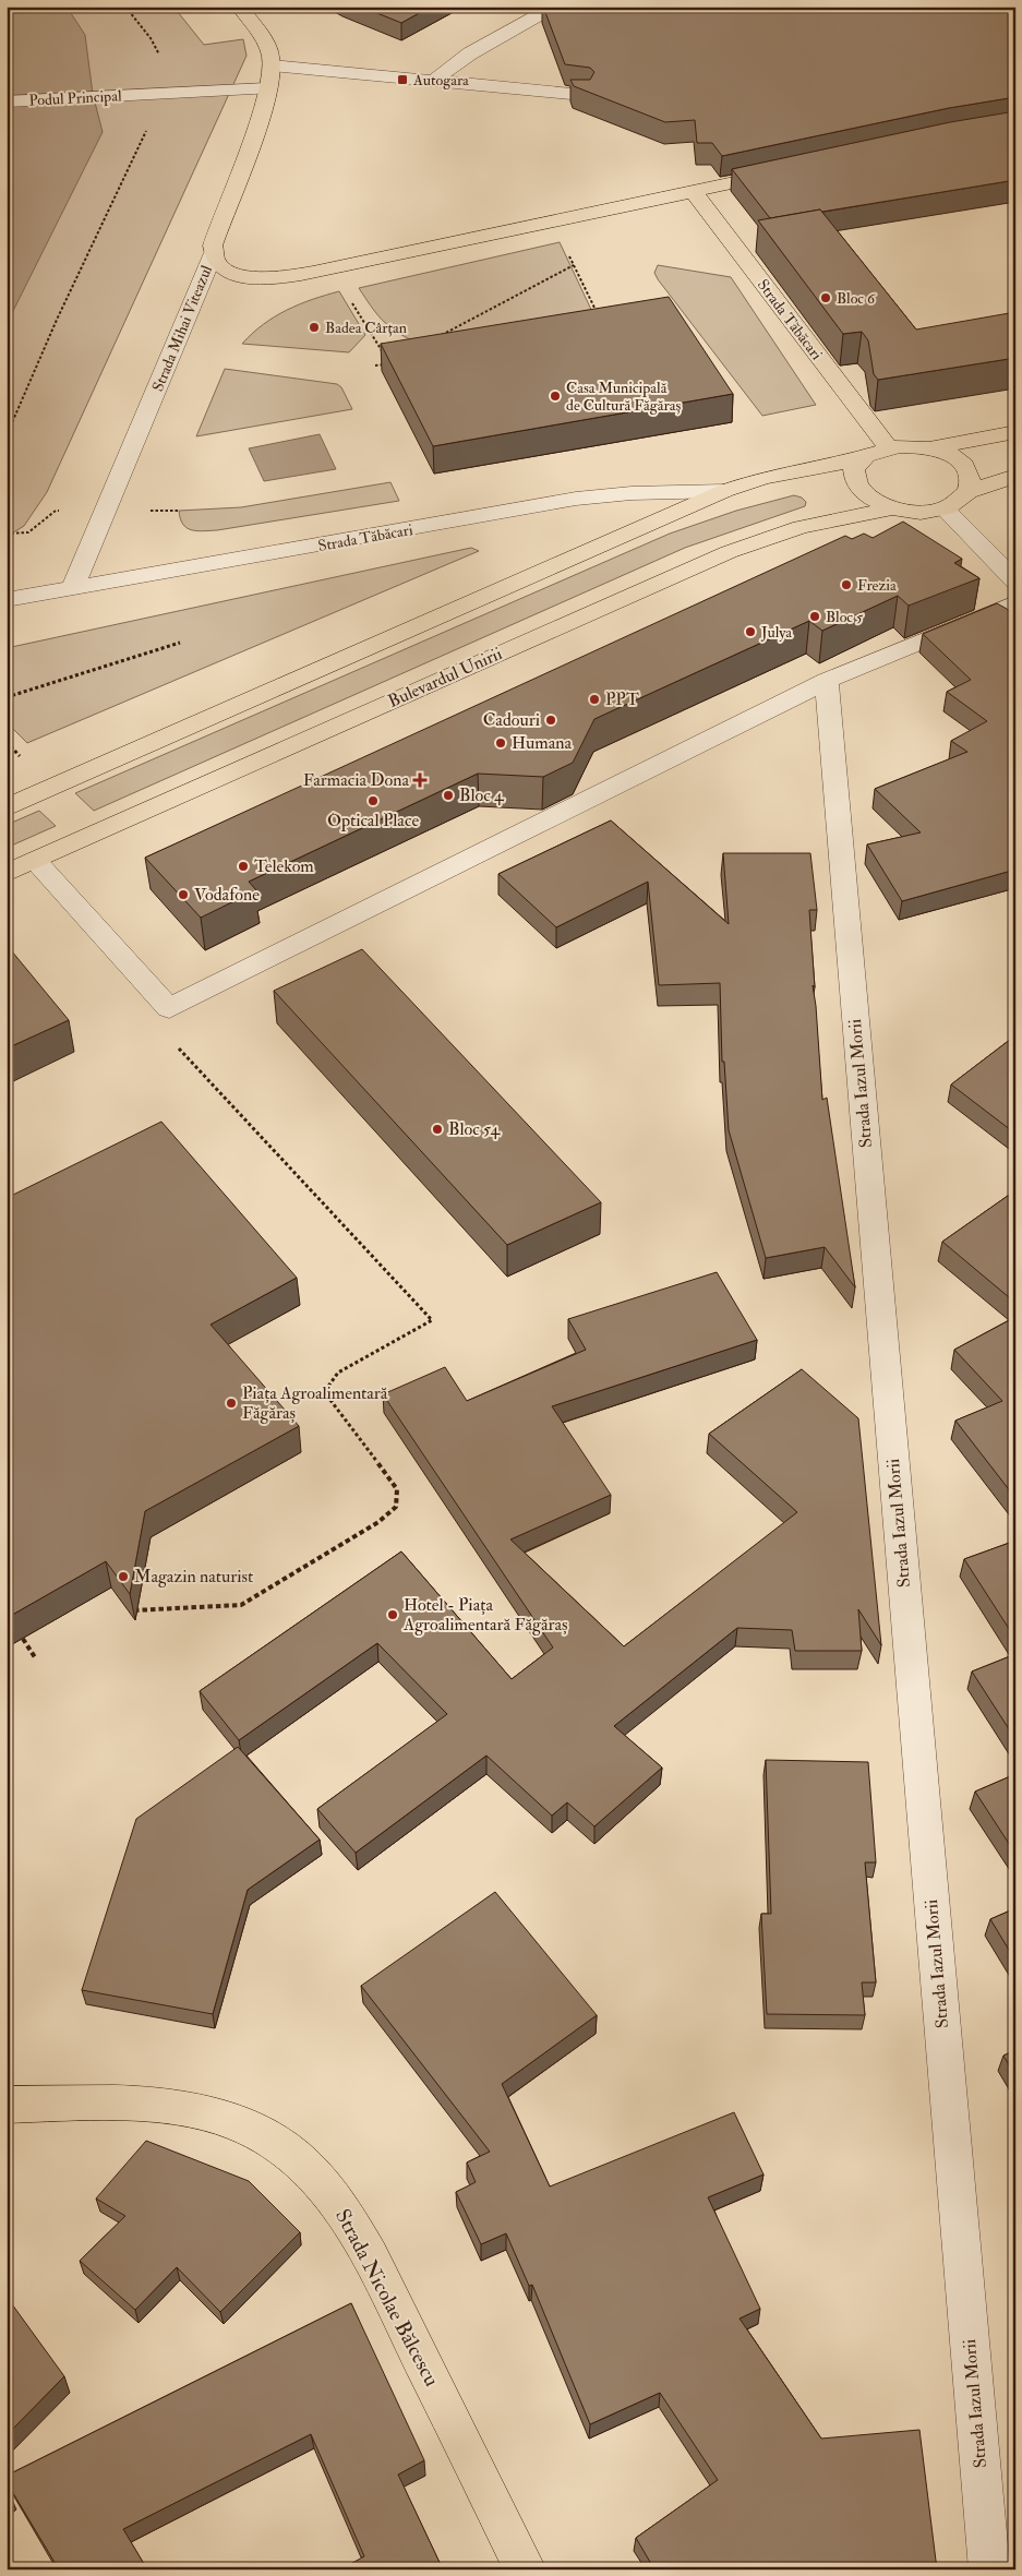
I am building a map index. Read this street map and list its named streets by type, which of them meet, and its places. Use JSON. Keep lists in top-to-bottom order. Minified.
{"streets":{"main road":["Strada Tăbăcari","Strada Mihai Viteazul","Bulevardul Unirii","Strada Nicolae Bălcescu"],"street":["Podul Principal","Strada Iazul Morii"]},"crossings":[["Podul Principal","Strada Mihai Viteazul"],["Strada Tăbăcari","Strada Mihai Viteazul"],["Strada Tăbăcari","Bulevardul Unirii"]],"places":{"transit":["Autogara"],"other":["Bloc 6","Badea Cârțan","Casa Municipală de Cultură Făgăraș","Frezia","Bloc 5","Julya","PPT","Cadouri","Humana","Bloc 4","Optical Place","Telekom","Vodafone","Bloc 54","Piața Agroalimentară Făgăraș","Magazin naturist","Hotel - Piața Agroalimentară Făgăraș"],"health":["Farmacia Dona"]}}
